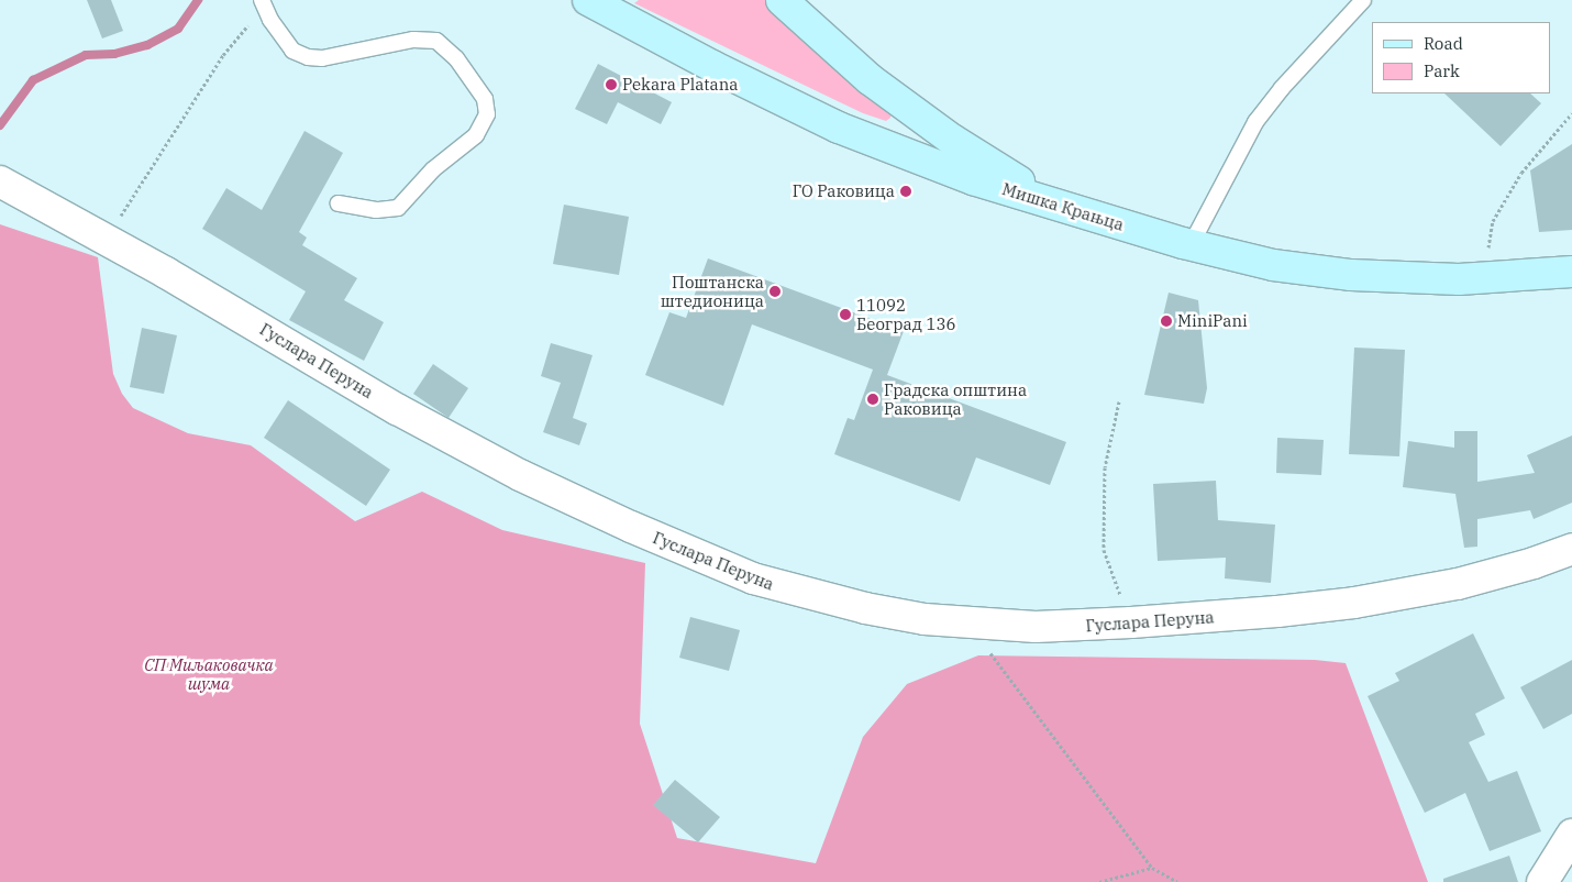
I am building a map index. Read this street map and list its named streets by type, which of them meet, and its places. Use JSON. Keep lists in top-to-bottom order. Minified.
{"streets":{"main road":["Мишка Крањца"],"street":["Гуслара Перуна"]},"parks":["СП Миљаковачка шума"],"places":["Pekara Platana","ГО Раковица","Поштанска штедионица","11092 Београд 136","MiniPani","Градска општина Раковица"],"legend":["Road","Park"]}
